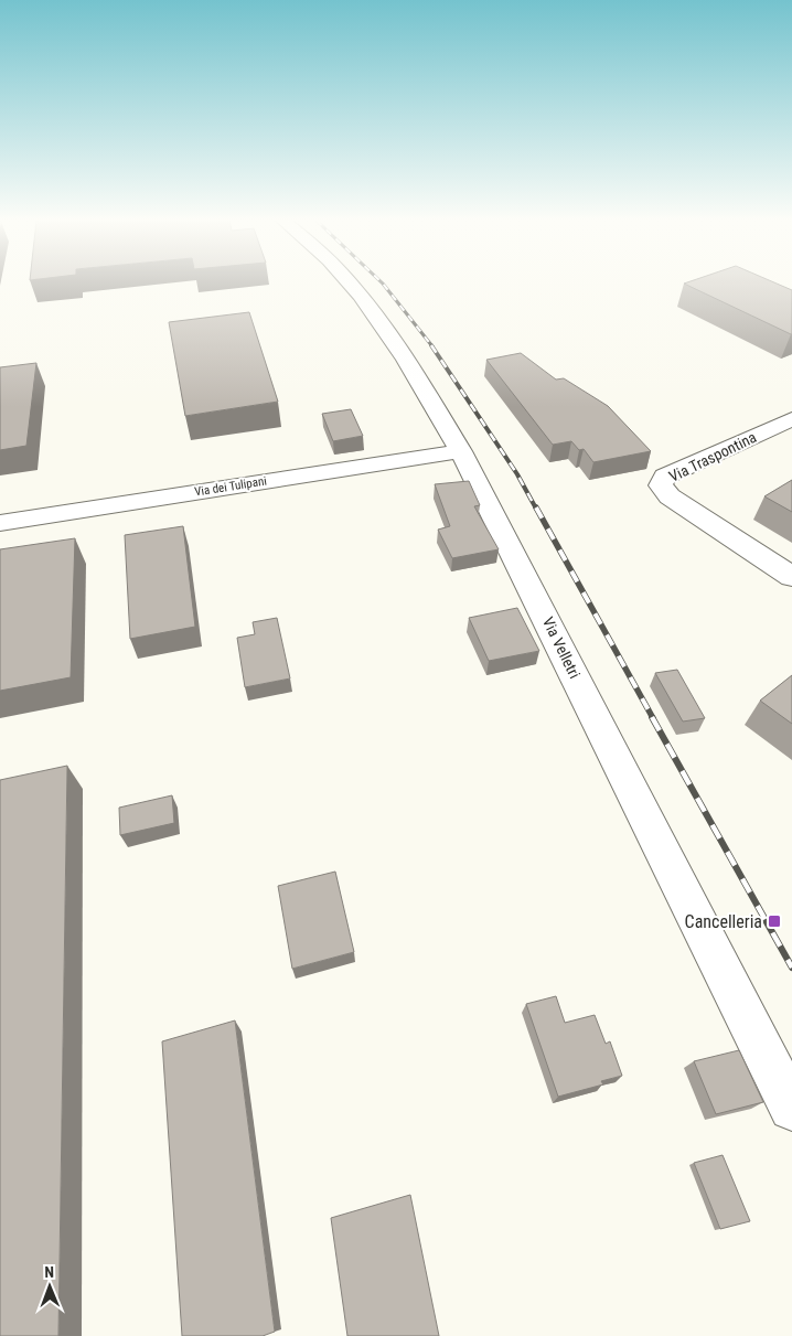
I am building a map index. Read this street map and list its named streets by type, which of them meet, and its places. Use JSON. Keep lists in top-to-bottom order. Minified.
{"streets":{"street":["Via Traspontina","Via dei Tulipani","Via Velletri"]},"crossings":[["Via dei Tulipani","Via Velletri"]],"places":{"transit":["Cancelleria"]},"north":"top"}
